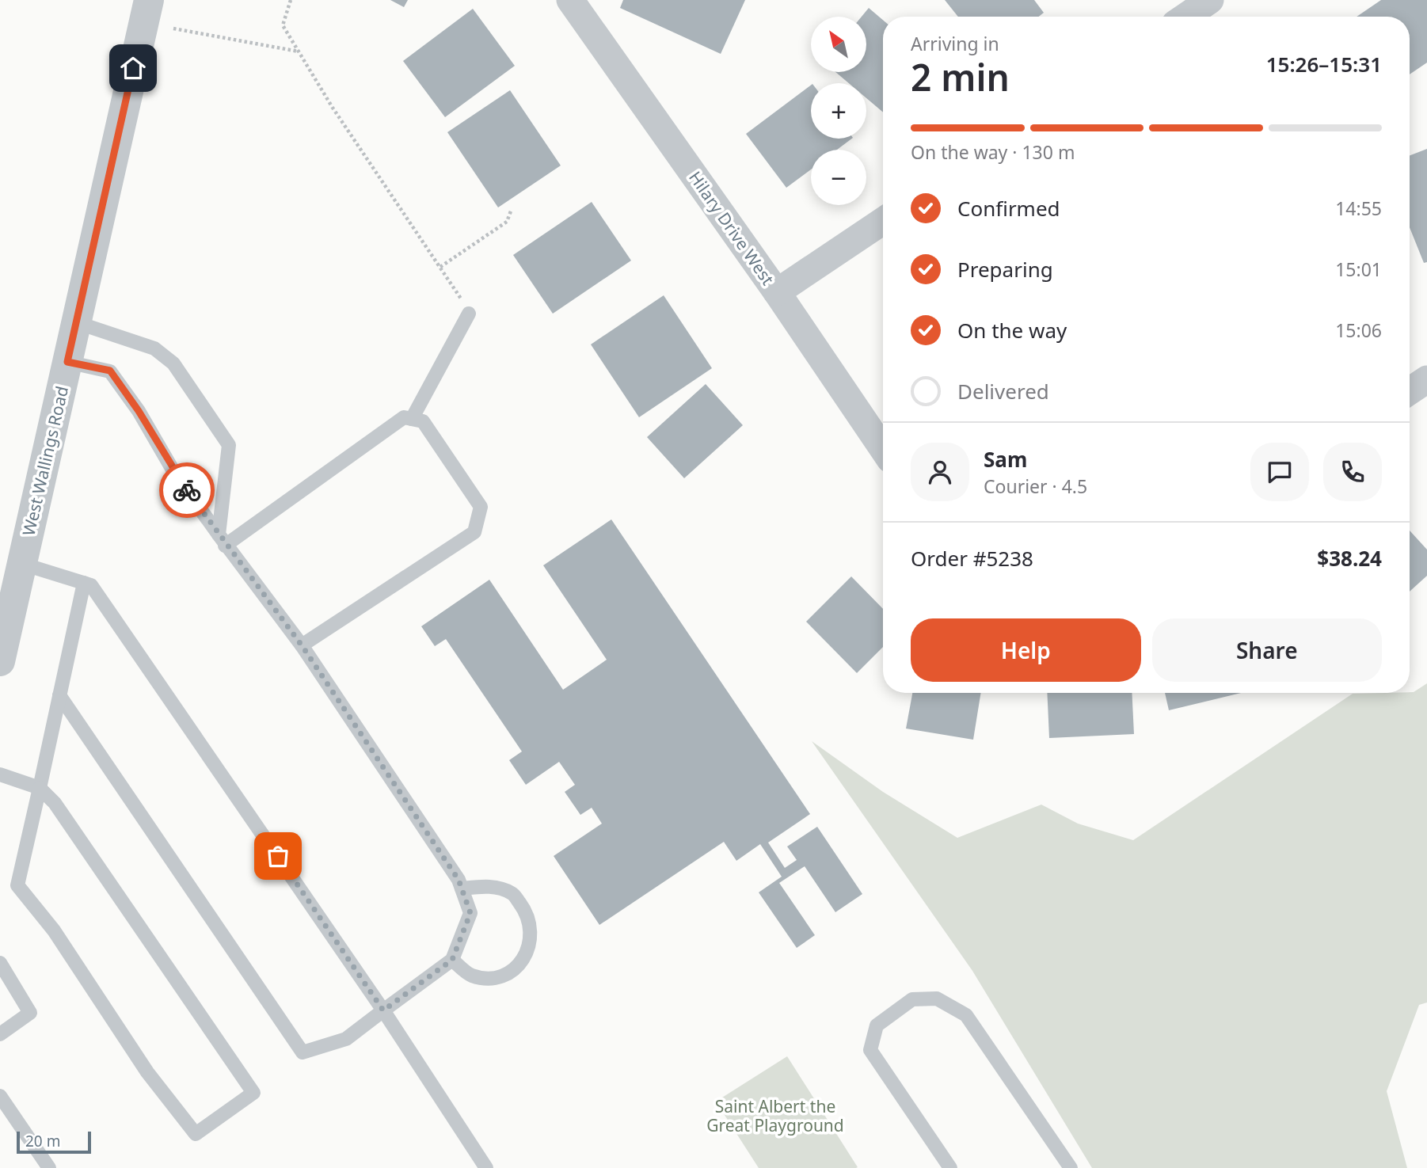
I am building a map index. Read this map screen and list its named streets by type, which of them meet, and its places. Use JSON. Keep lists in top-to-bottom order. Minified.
{"streets":{"street":["Hilary Drive West","West Wallings Road"]},"parks":["Saint Albert the Great Playground"],"scale_bar":"20 m","north":"top left","page":{"map_buttons":["+","−"],"heading":["2 min","Arriving in","15:26–15:31"],"panel":["Sam","Courier · 4.5","Order #5238","$38.24"],"bar":"On the way · 130 m","list":[["Confirmed","14:55"],["Preparing","15:01"],["On the way","15:06"],"Delivered"],"buttons":["Help","Share"],"scale":"20 m"}}
